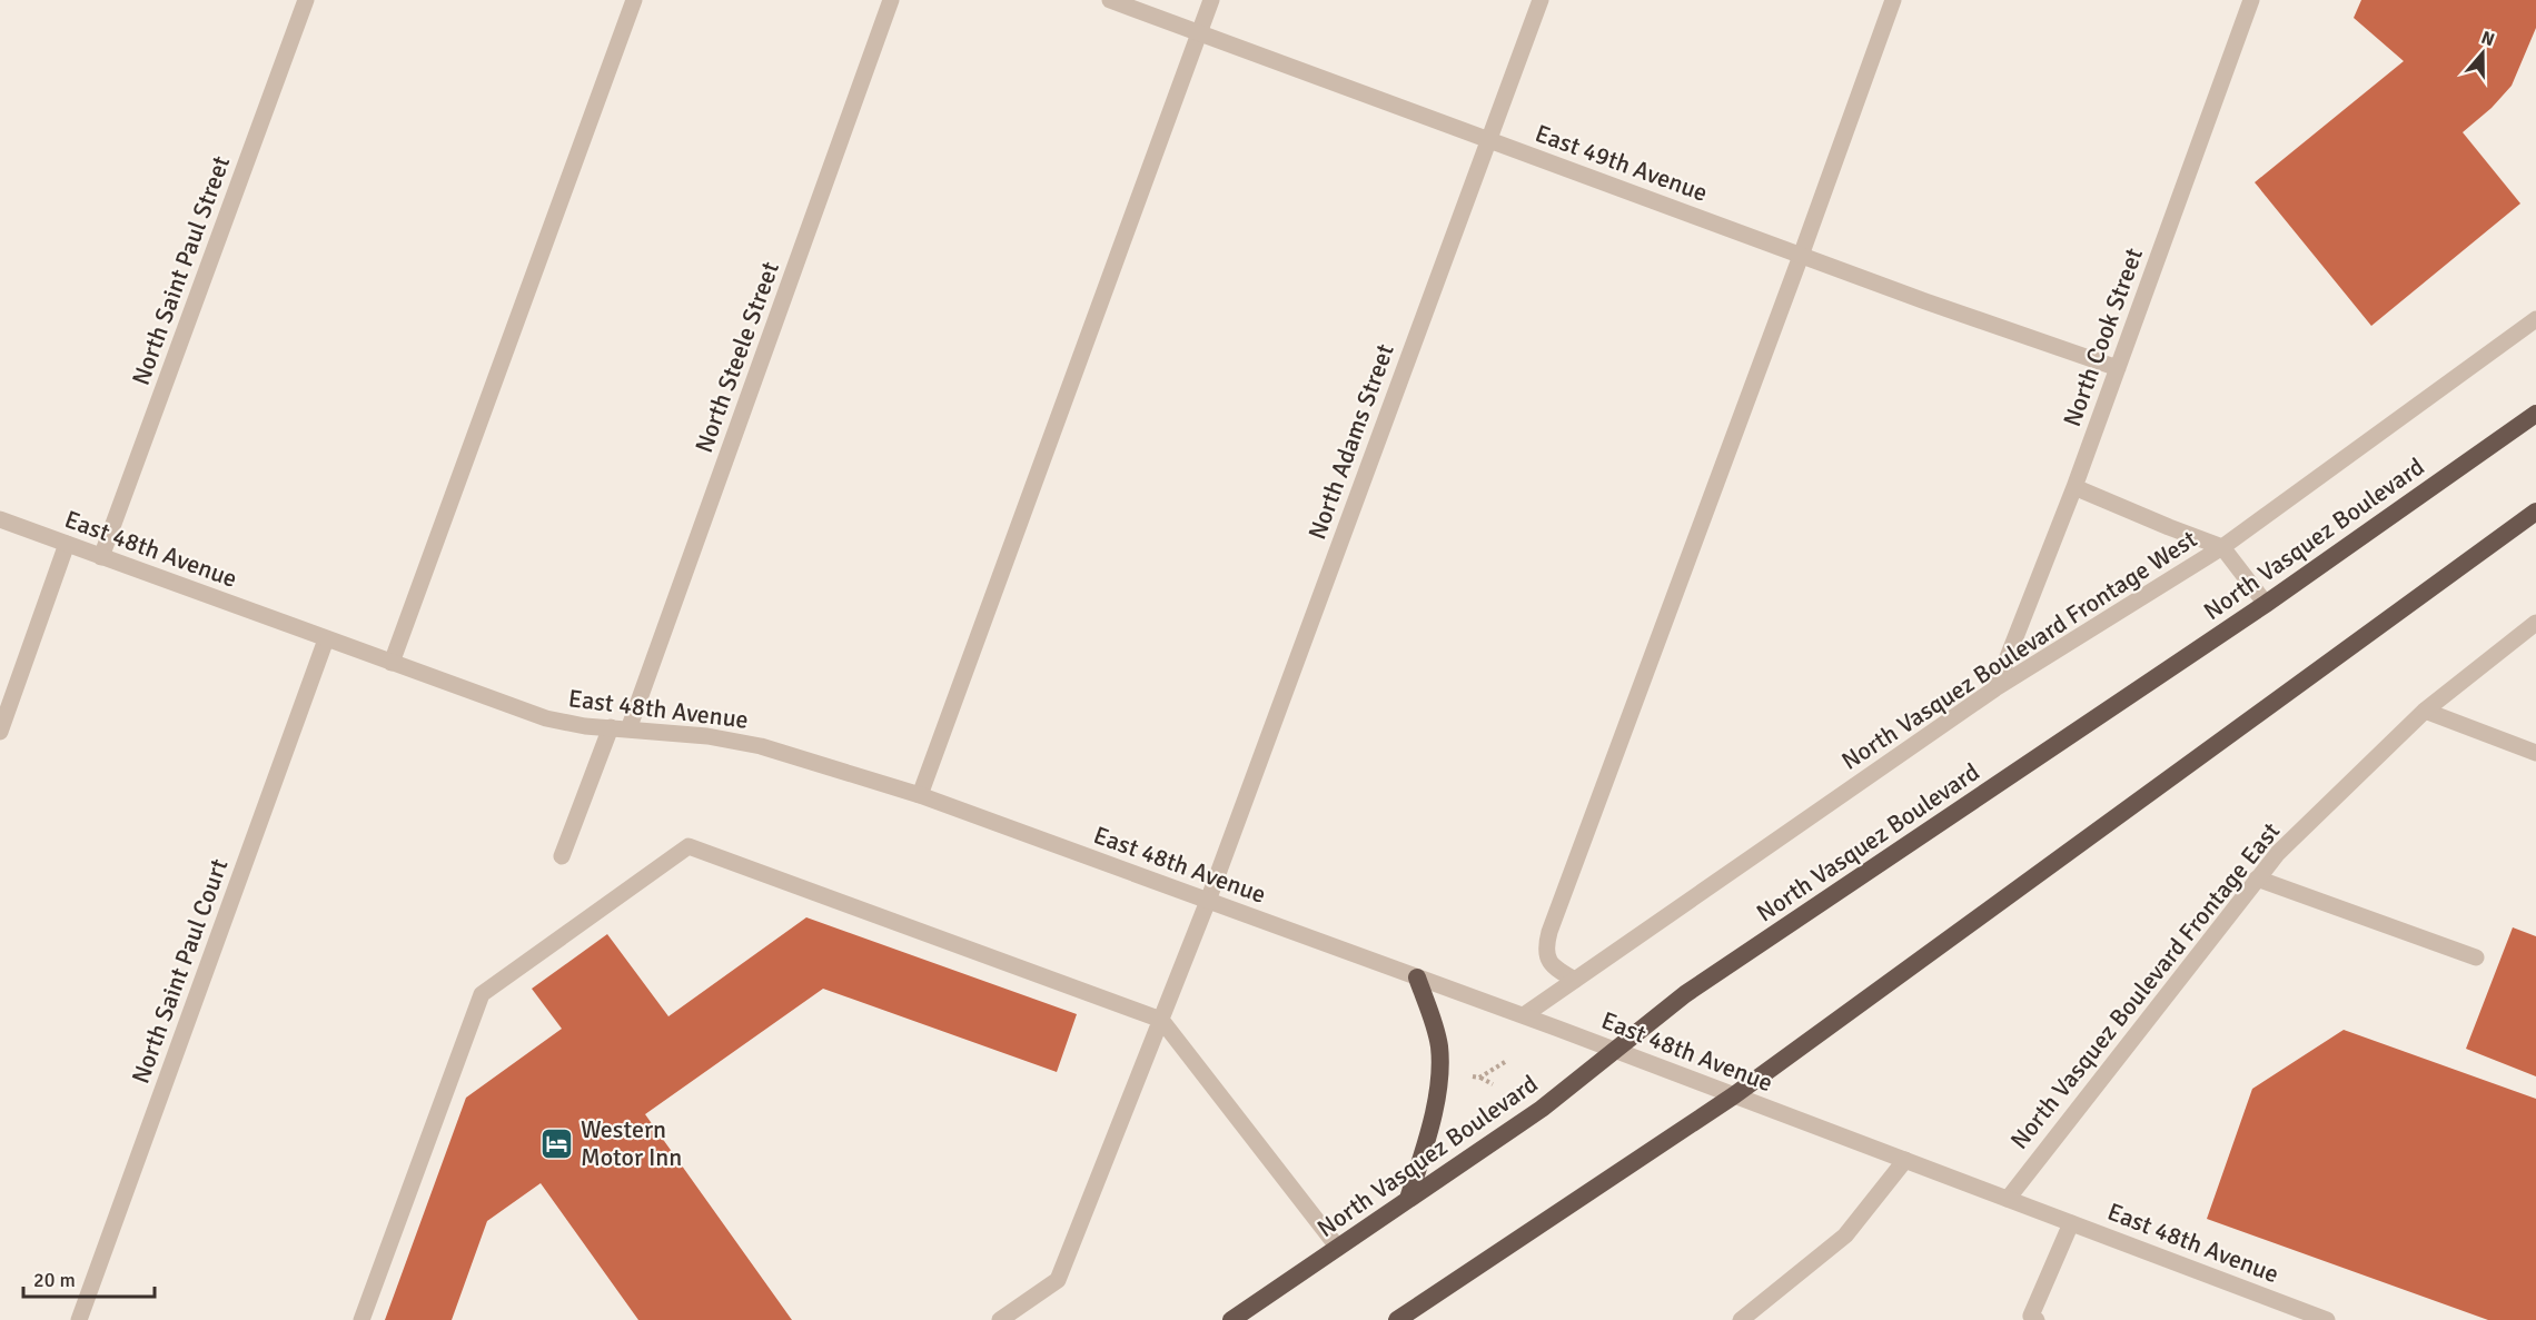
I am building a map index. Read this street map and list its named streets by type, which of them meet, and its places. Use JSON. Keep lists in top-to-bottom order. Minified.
{"streets":{"highway":["North Vasquez Boulevard"],"street":["East 49th Avenue","North Saint Paul Street","North Cook Street","North Steele Street","North Adams Street","East 48th Avenue","North Vasquez Boulevard Frontage West","North Saint Paul Court","North Vasquez Boulevard Frontage East"]},"crossings":[["East 49th Avenue","North Cook Street"],["East 49th Avenue","North Adams Street"],["North Saint Paul Street","East 48th Avenue"],["North Cook Street","North Vasquez Boulevard Frontage West"],["North Steele Street","East 48th Avenue"],["North Adams Street","East 48th Avenue"],["North Vasquez Boulevard","East 48th Avenue"],["East 48th Avenue","North Vasquez Boulevard Frontage West"],["East 48th Avenue","North Saint Paul Court"],["East 48th Avenue","North Vasquez Boulevard Frontage East"]],"places":{"hotel":["Western Motor Inn"]},"scale_bar":"20 m","north":"top"}
